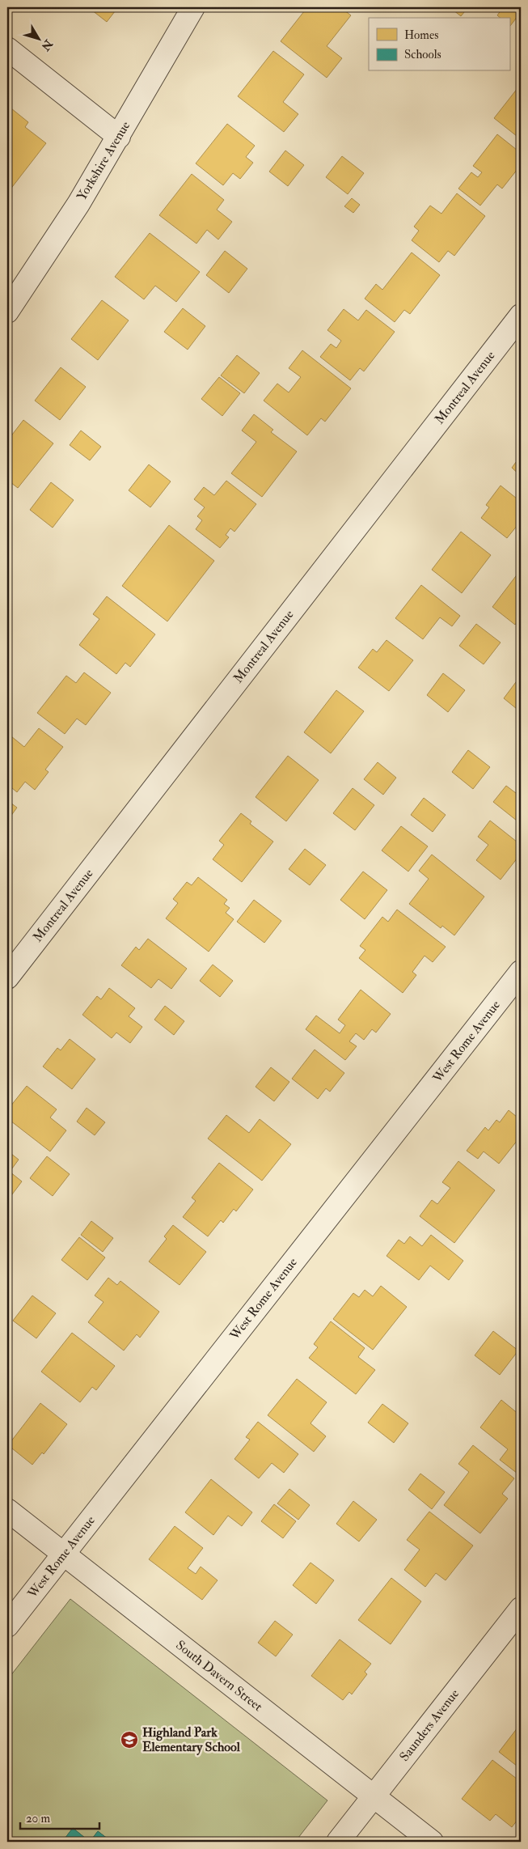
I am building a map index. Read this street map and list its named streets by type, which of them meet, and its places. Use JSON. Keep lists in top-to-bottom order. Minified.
{"streets":{"street":["Yorkshire Avenue","Montreal Avenue","West Rome Avenue","South Davern Street","Saunders Avenue"]},"crossings":[["West Rome Avenue","South Davern Street"],["South Davern Street","Saunders Avenue"]],"places":{"school or university":["Highland Park Elementary School"]},"legend":["Homes","Schools"],"scale_bar":"20 m","north":"bottom right"}
